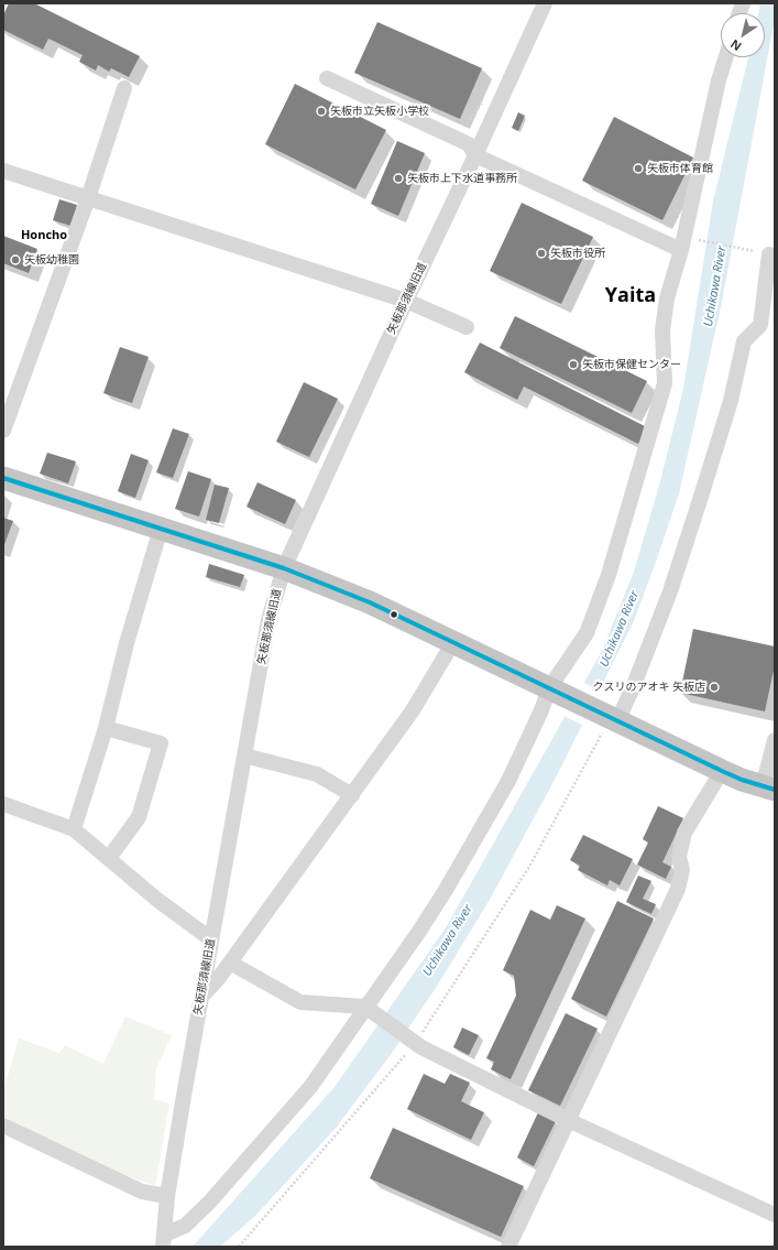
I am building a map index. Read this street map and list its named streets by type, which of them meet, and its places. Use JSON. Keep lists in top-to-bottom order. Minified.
{"streets":{"street":["矢板那須線旧道"]},"districts":["Honcho","Yaita"],"water":["Uchikawa River"],"places":["矢板市立矢板小学校","矢板市体育館","矢板市上下水道事務所","矢板市役所","矢板幼稚園","矢板市保健センター","クスリのアオキ 矢板店"],"north":"bottom left"}
